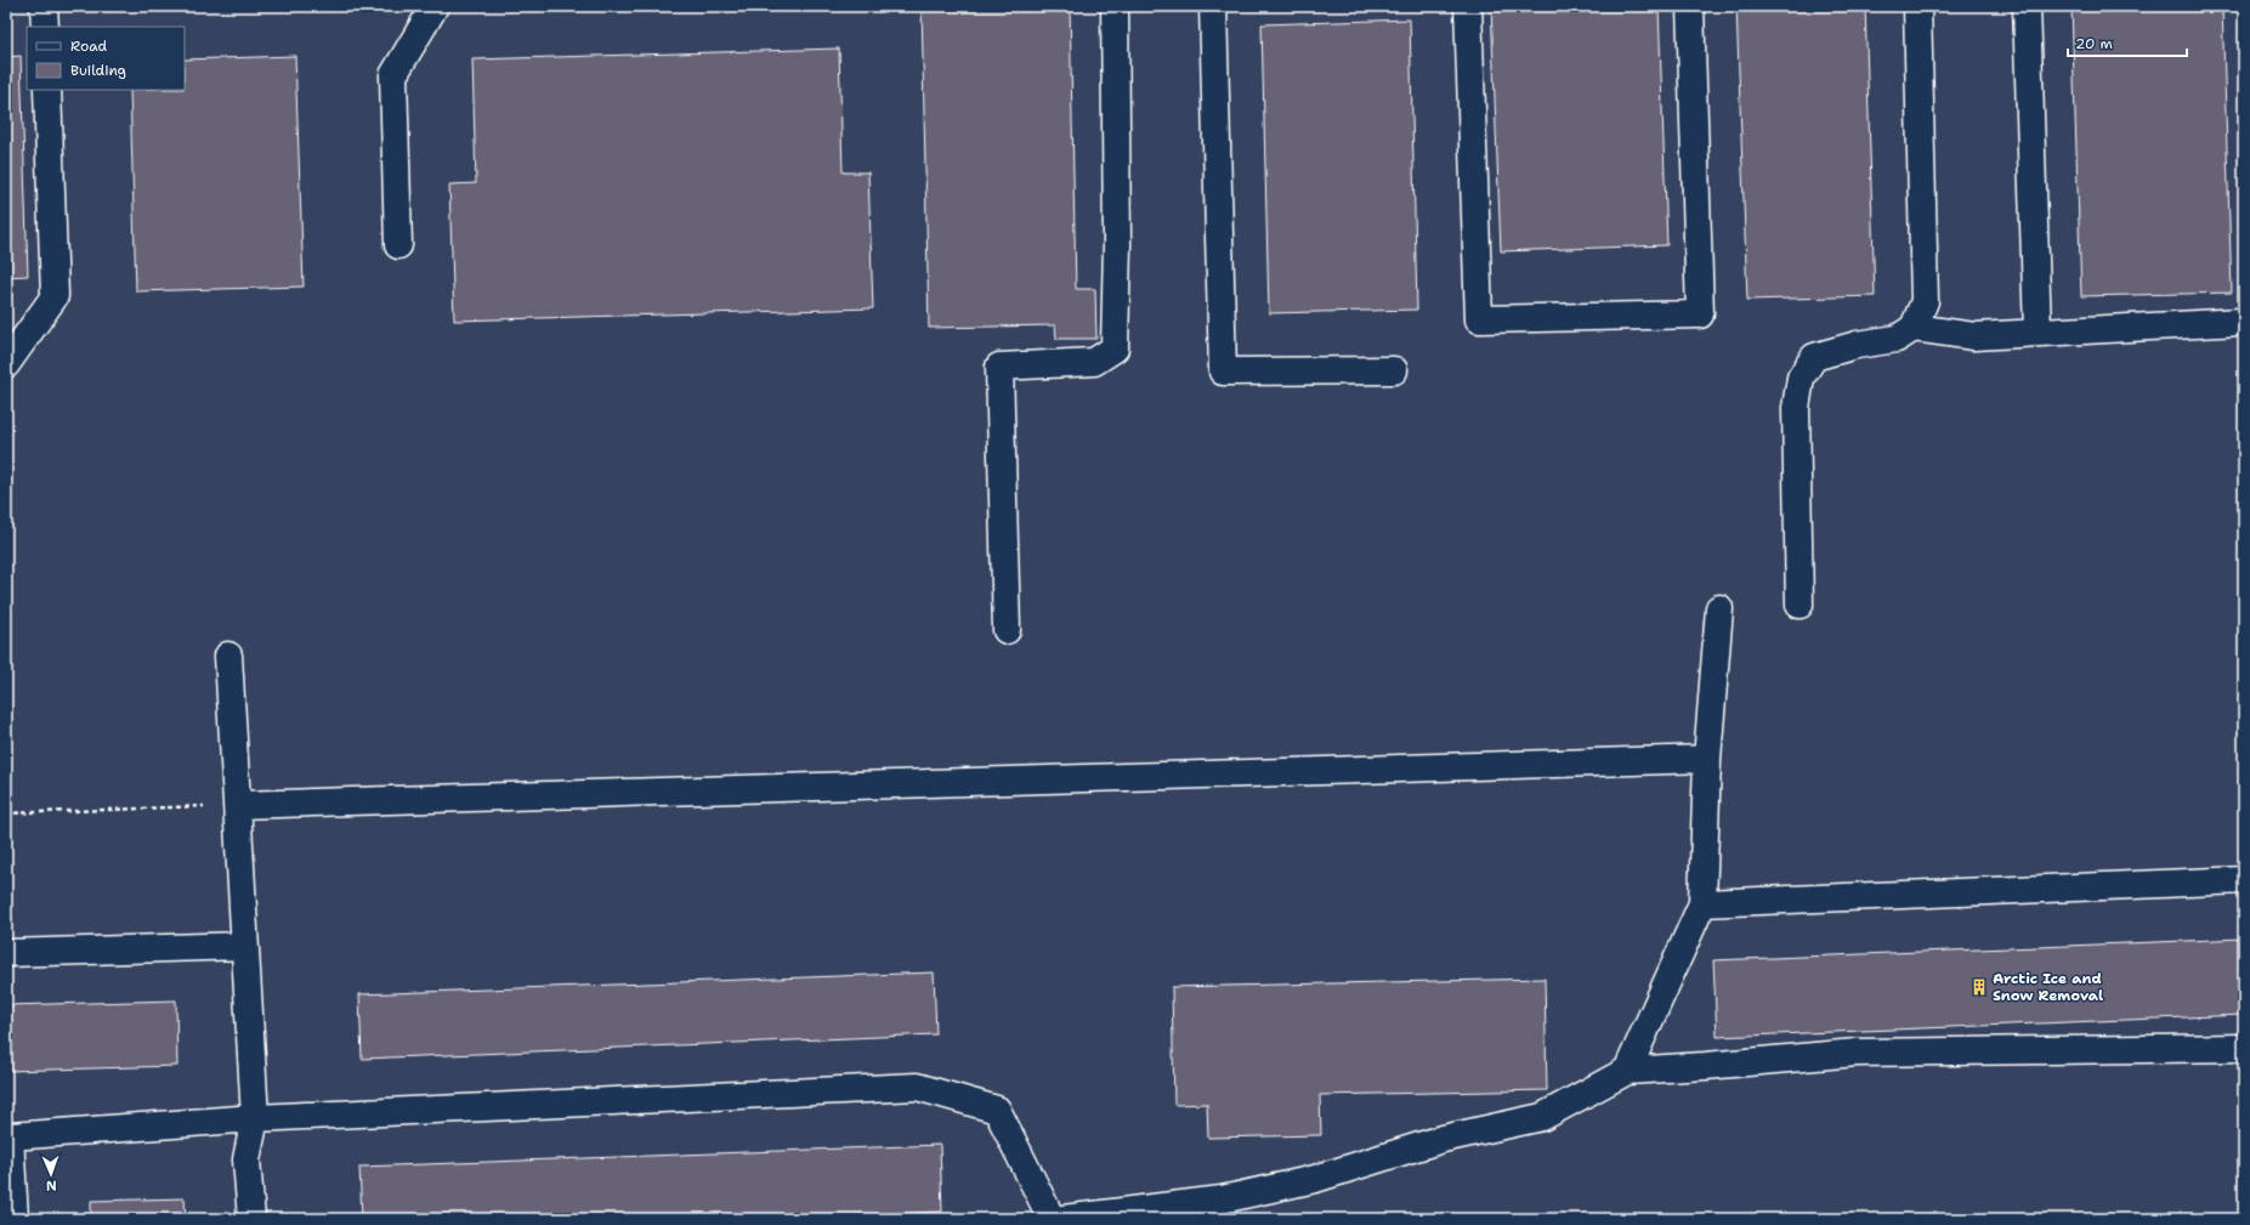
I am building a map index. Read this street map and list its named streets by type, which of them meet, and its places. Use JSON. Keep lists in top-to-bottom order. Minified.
{"places":{"building":["Arctic Ice and Snow Removal"]},"legend":["Road","Building"],"scale_bar":"20 m","north":"bottom"}
